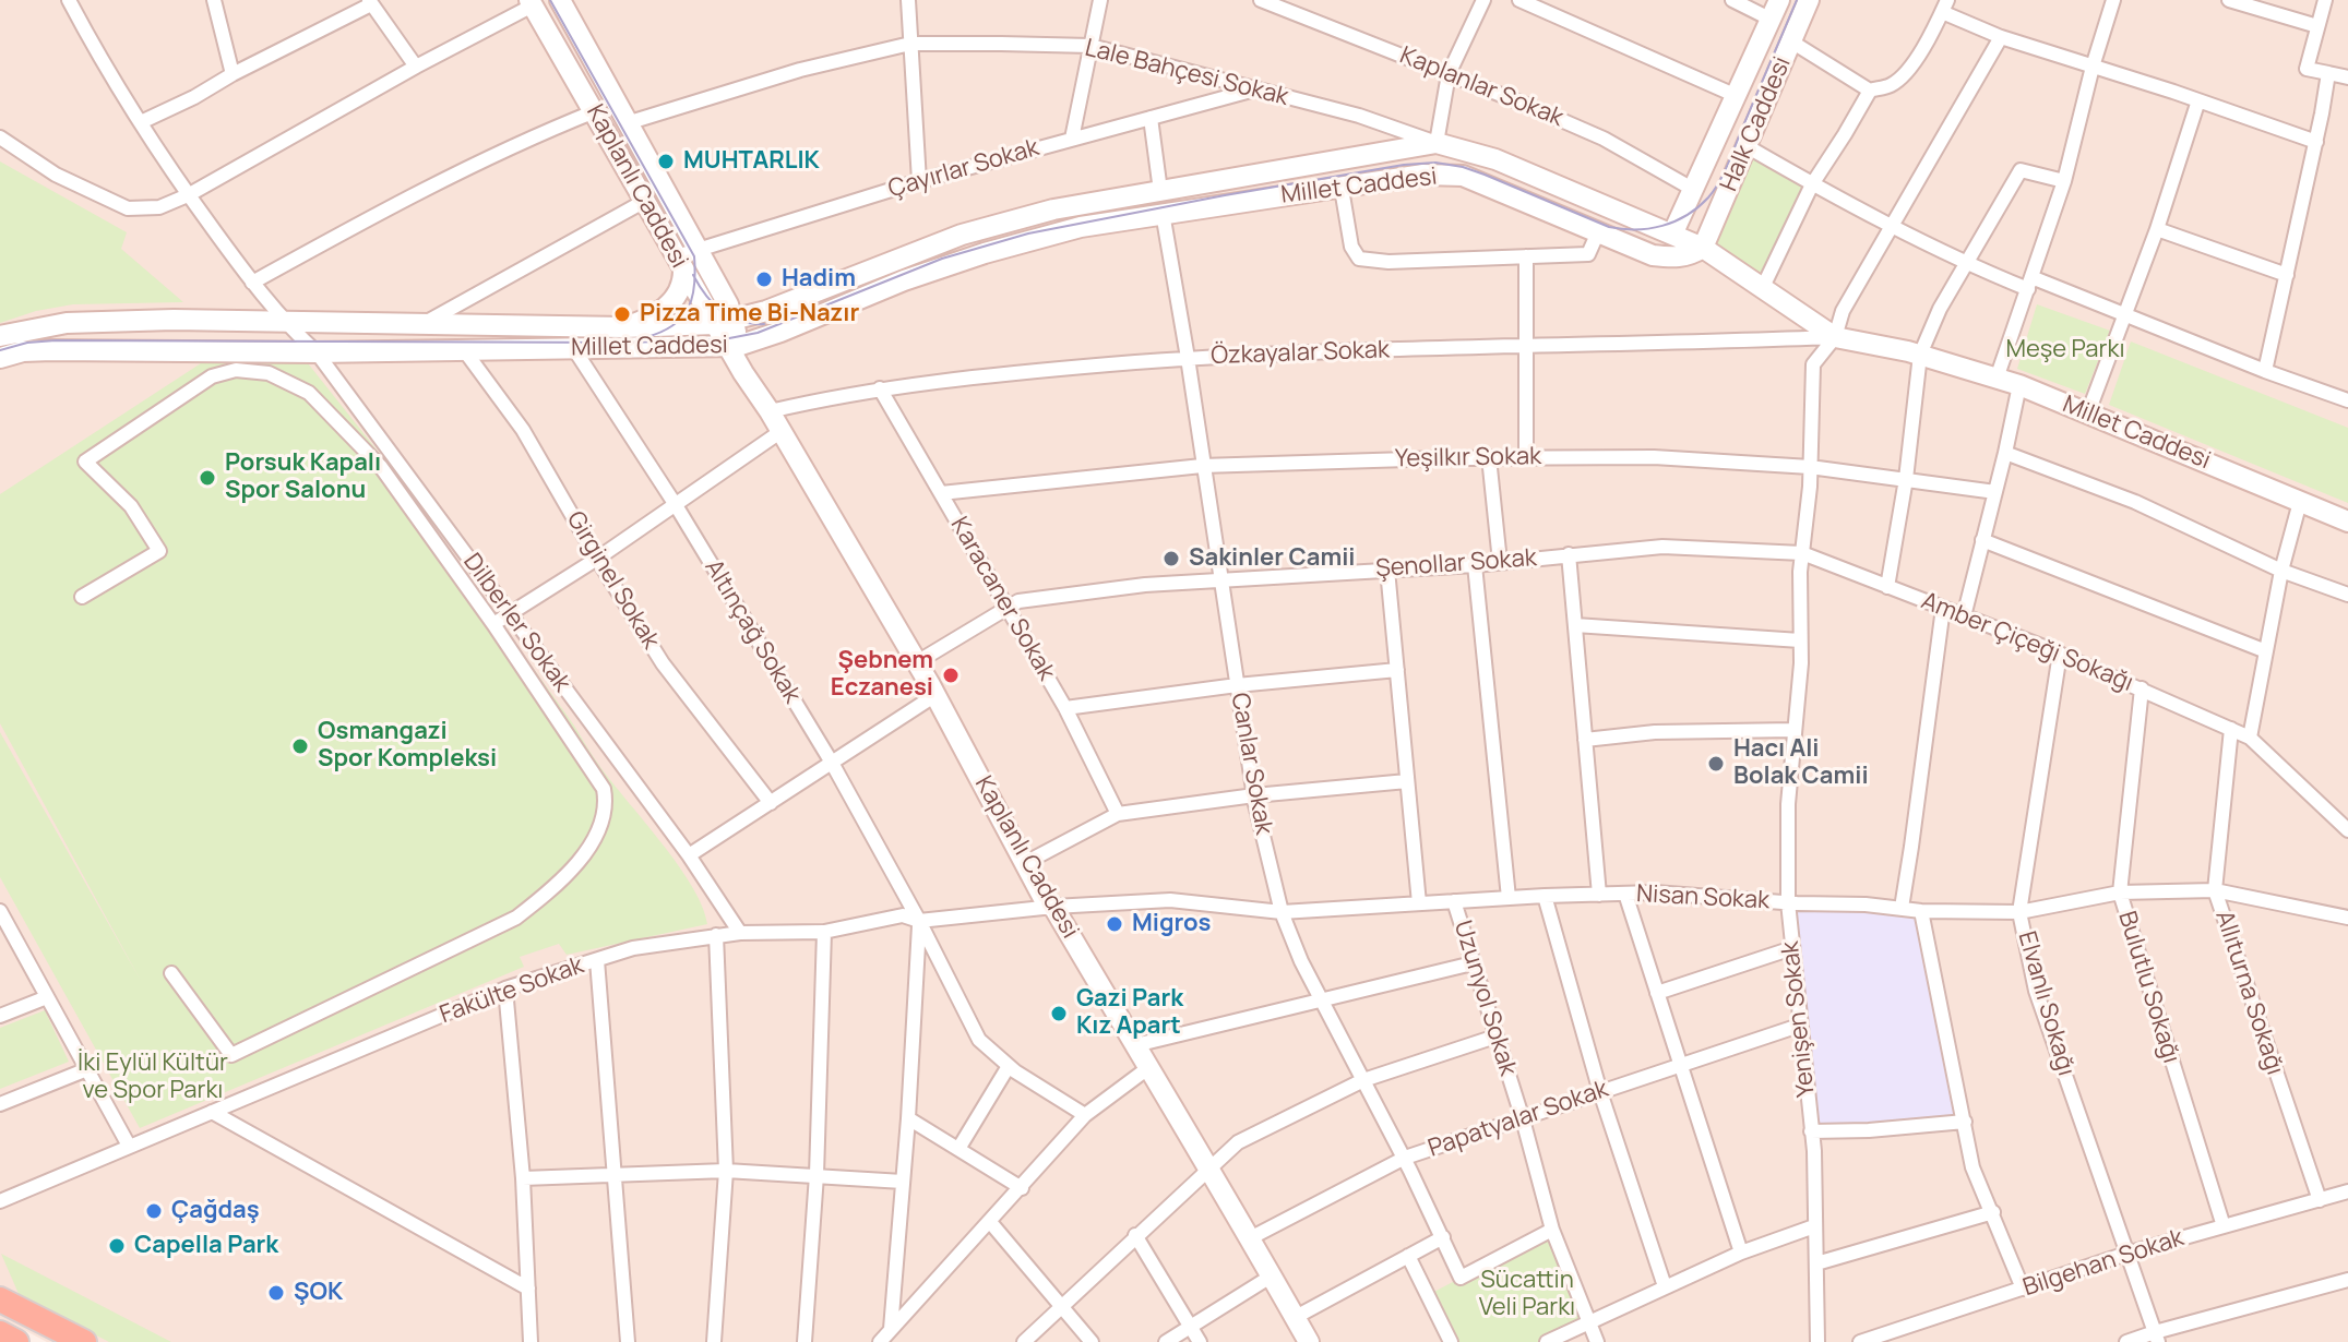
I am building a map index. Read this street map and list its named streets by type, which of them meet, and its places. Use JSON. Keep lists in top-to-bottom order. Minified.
{"streets":{"main road":["Halk Caddesi","Kaplanlı Caddesi","Millet Caddesi"],"street":["Lale Bahçesi Sokak","Kaplanlar Sokak","Çayırlar Sokak","Özkayalar Sokak","Yeşilkır Sokak","Şenollar Sokak","Girginel Sokak","Karacaner Sokak","Dilberler Sokak","Altınçağ Sokak","Amber Çiçeği Sokağı","Canlar Sokak","Nisan Sokak","Bulutlu Sokağı","Fakülte Sokak","Allıturna Sokağı","Uzunyol Sokak","Elvanlı Sokağı","Yenişen Sokak","Papatyalar Sokak","Bilgehan Sokak"]},"crossings":[["Lale Bahçesi Sokak","Çayırlar Sokak"],["Lale Bahçesi Sokak","Kaplanlı Caddesi"],["Lale Bahçesi Sokak","Millet Caddesi"],["Kaplanlar Sokak","Halk Caddesi"],["Halk Caddesi","Millet Caddesi"],["Çayırlar Sokak","Kaplanlı Caddesi"],["Çayırlar Sokak","Millet Caddesi"],["Kaplanlı Caddesi","Millet Caddesi"],["Kaplanlı Caddesi","Özkayalar Sokak"],["Kaplanlı Caddesi","Şenollar Sokak"],["Kaplanlı Caddesi","Nisan Sokak"],["Kaplanlı Caddesi","Fakülte Sokak"],["Kaplanlı Caddesi","Papatyalar Sokak"],["Millet Caddesi","Özkayalar Sokak"],["Millet Caddesi","Girginel Sokak"],["Millet Caddesi","Dilberler Sokak"],["Millet Caddesi","Altınçağ Sokak"],["Millet Caddesi","Canlar Sokak"],["Millet Caddesi","Yenişen Sokak"],["Özkayalar Sokak","Karacaner Sokak"],["Özkayalar Sokak","Canlar Sokak"],["Özkayalar Sokak","Yenişen Sokak"],["Yeşilkır Sokak","Karacaner Sokak"],["Yeşilkır Sokak","Canlar Sokak"],["Yeşilkır Sokak","Yenişen Sokak"],["Şenollar Sokak","Karacaner Sokak"],["Şenollar Sokak","Amber Çiçeği Sokağı"],["Şenollar Sokak","Canlar Sokak"],["Şenollar Sokak","Yenişen Sokak"],["Dilberler Sokak","Fakülte Sokak"],["Altınçağ Sokak","Fakülte Sokak"],["Amber Çiçeği Sokağı","Bulutlu Sokağı"],["Amber Çiçeği Sokağı","Allıturna Sokağı"],["Amber Çiçeği Sokağı","Elvanlı Sokağı"],["Amber Çiçeği Sokağı","Yenişen Sokak"],["Canlar Sokak","Nisan Sokak"],["Canlar Sokak","Uzunyol Sokak"],["Canlar Sokak","Papatyalar Sokak"],["Nisan Sokak","Bulutlu Sokağı"],["Nisan Sokak","Fakülte Sokak"],["Nisan Sokak","Allıturna Sokağı"],["Nisan Sokak","Uzunyol Sokak"],["Nisan Sokak","Elvanlı Sokağı"],["Nisan Sokak","Yenişen Sokak"],["Bulutlu Sokağı","Bilgehan Sokak"],["Allıturna Sokağı","Bilgehan Sokak"],["Uzunyol Sokak","Papatyalar Sokak"],["Elvanlı Sokağı","Bilgehan Sokak"],["Yenişen Sokak","Papatyalar Sokak"]],"parks":["Meşe Parkı","İki Eylül Kültür ve Spor Parkı","Sücattin Veli Parkı"],"places":["MUHTARLIK","Hadim","Pizza Time Bi-Nazır","Porsuk Kapalı Spor Salonu","Sakinler Camii","Şebnem Eczanesi","Osmangazi Spor Kompleksi","Hacı Ali Bolak Camii","Migros","Gazi Park Kız Apart","Çağdaş","Capella Park","ŞOK"]}
